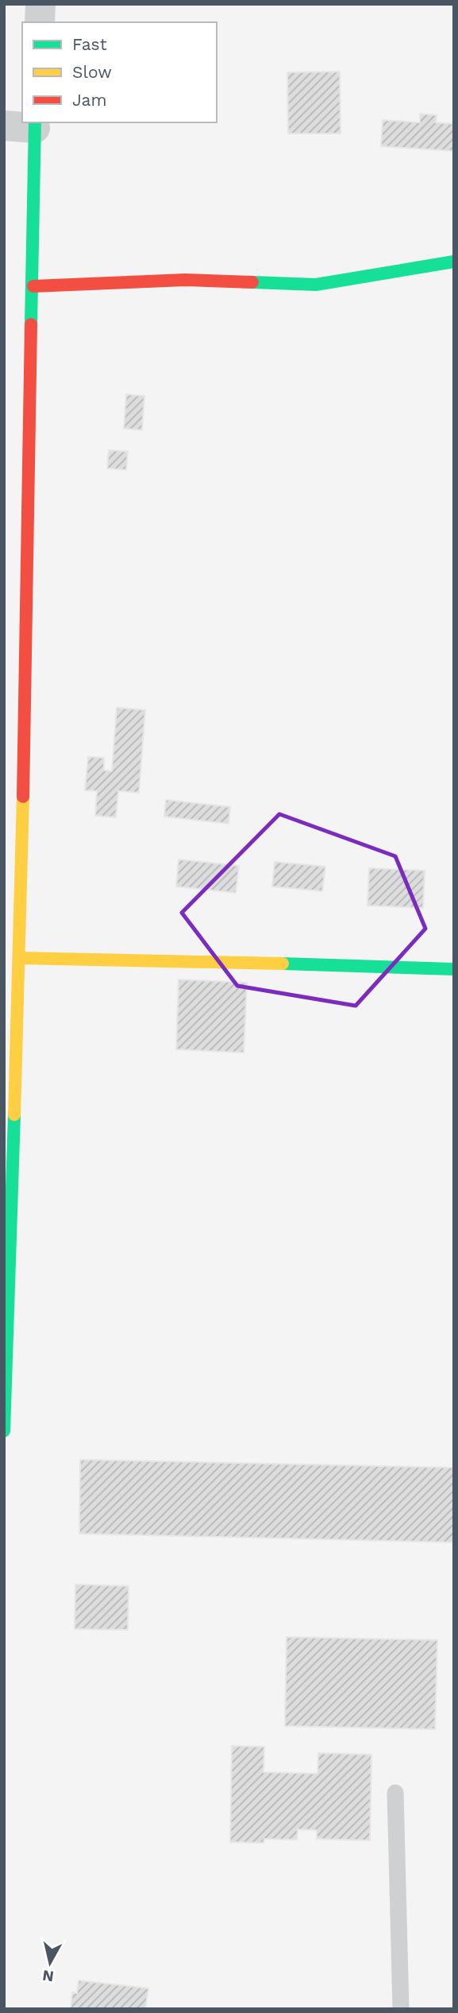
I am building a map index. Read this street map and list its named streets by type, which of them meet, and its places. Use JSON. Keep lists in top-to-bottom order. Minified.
{"legend":["Fast","Slow","Jam"],"north":"bottom"}
